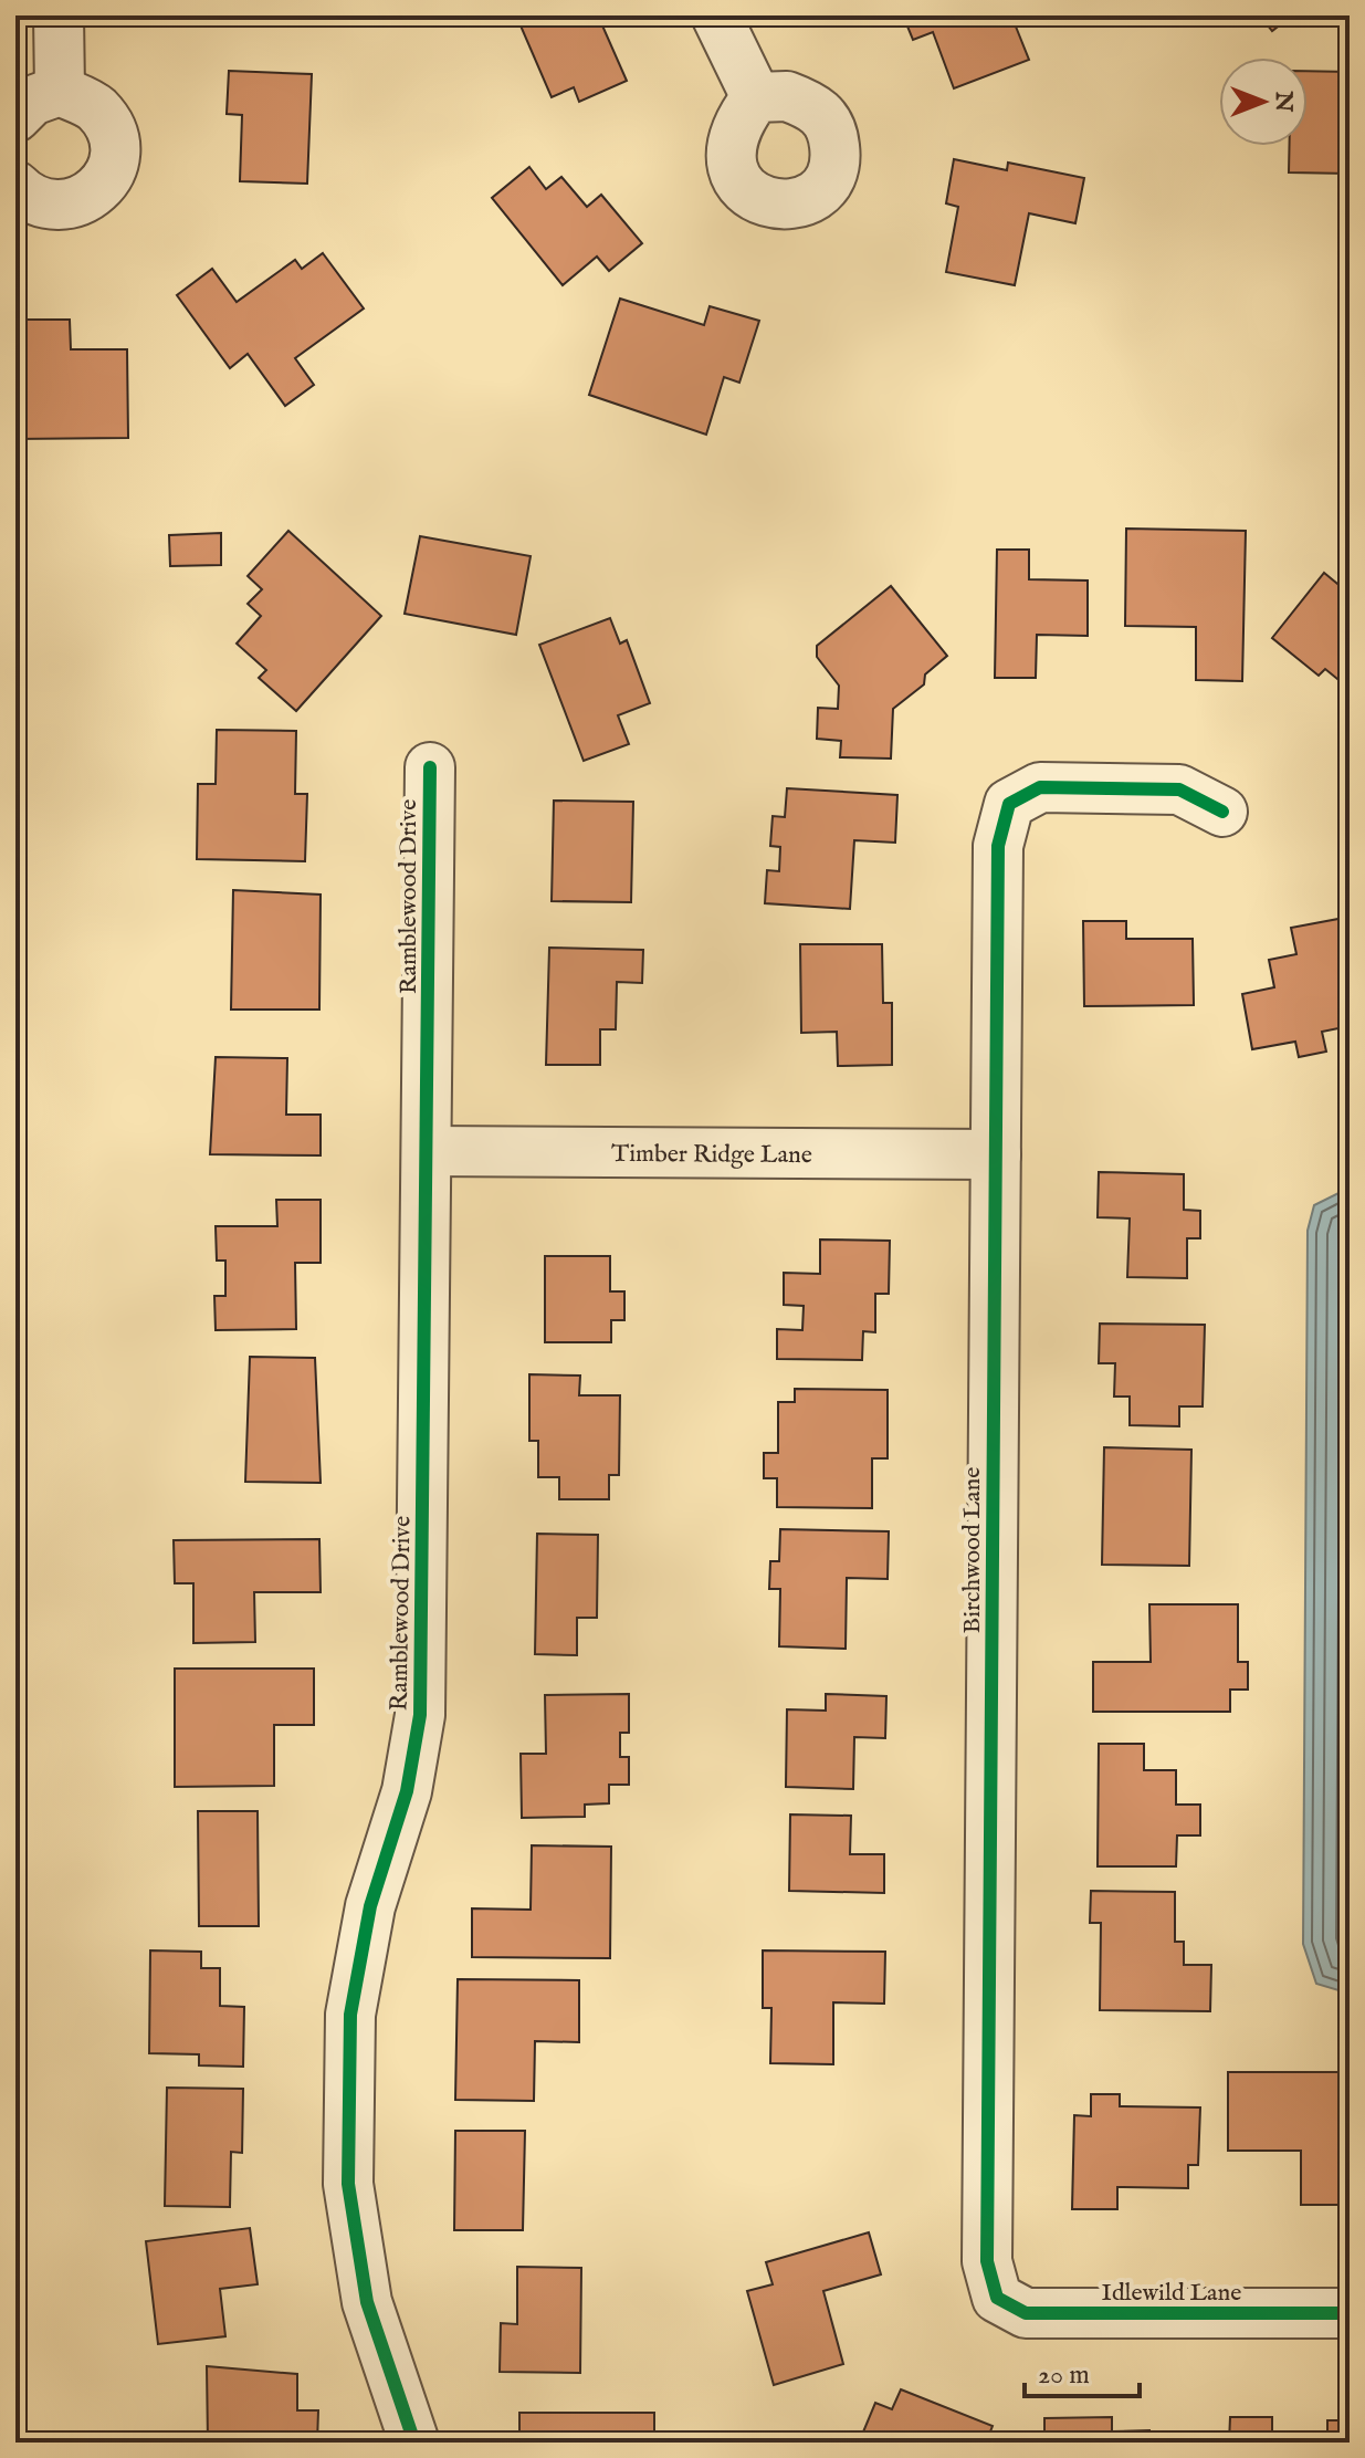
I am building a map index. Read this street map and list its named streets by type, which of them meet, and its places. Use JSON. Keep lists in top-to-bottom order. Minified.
{"streets":{"street":["Ramblewood Drive","Timber Ridge Lane","Birchwood Lane","Idlewild Lane"]},"crossings":[["Ramblewood Drive","Timber Ridge Lane"],["Timber Ridge Lane","Birchwood Lane"],["Birchwood Lane","Idlewild Lane"]],"scale_bar":"20 m","north":"right"}
